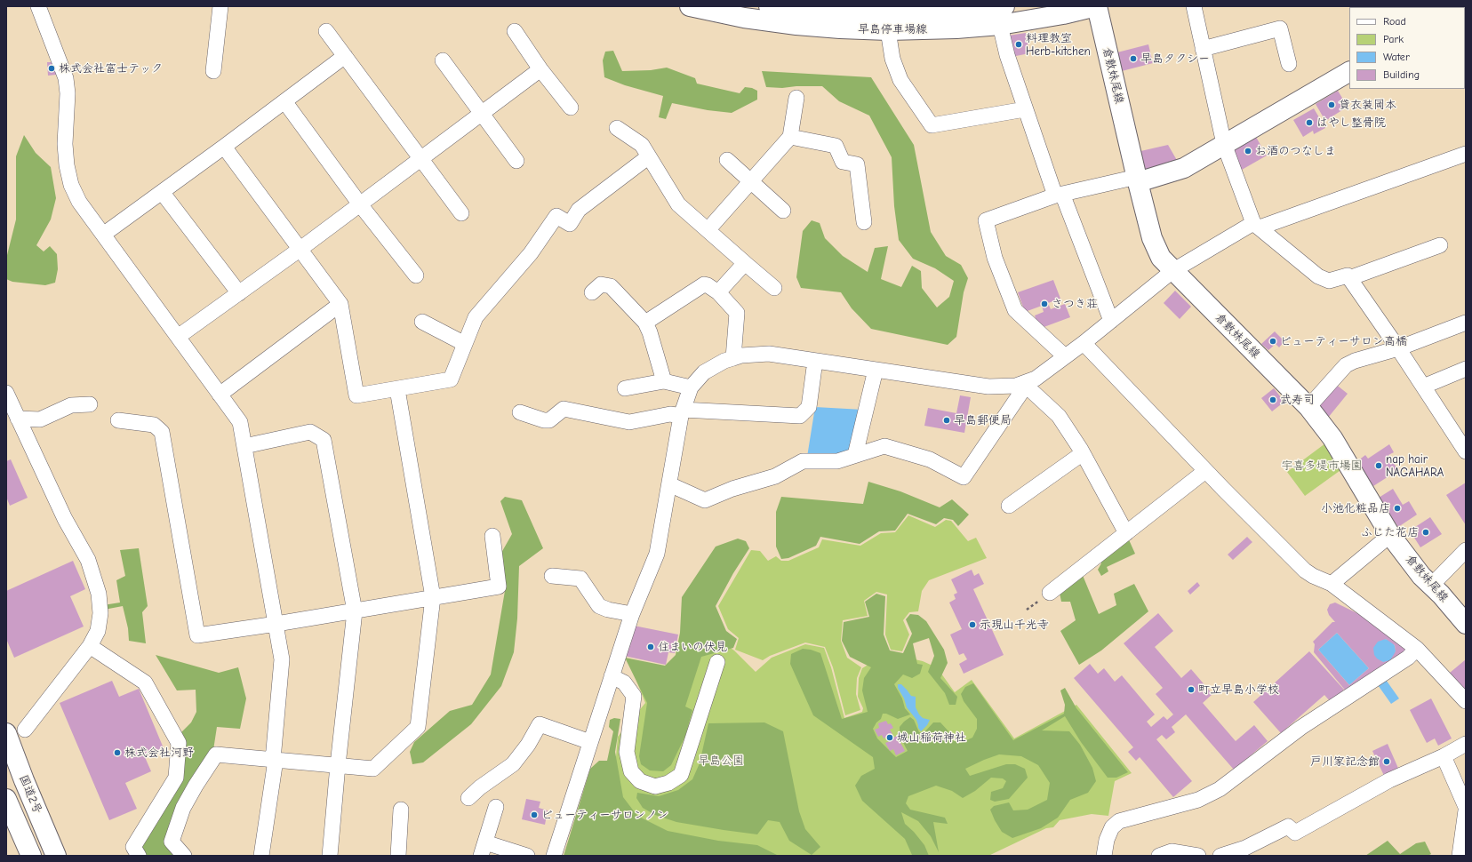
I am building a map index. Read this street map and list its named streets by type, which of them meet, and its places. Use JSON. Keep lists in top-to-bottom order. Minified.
{"streets":{"main road":["早島停車場線","倉敷妹尾線","国道2号"]},"crossings":[["早島停車場線","倉敷妹尾線"]],"parks":["宇喜多堤市場園","早島公園"],"places":["料理教室 Herb-kitchen","早島タクシー","株式会社富士テック","貸衣装岡本","はやし整骨院","お酒のつなしま","さつき荘","ビューティーサロン高橋","武寿司","早島郵便局","nap hair NAGAHARA","小池化粧品店","ふじた花店","示現山千光寺","住まいの伏見","町立早島小学校","城山稲荷神社","株式会社河野","戸川家記念館","ビューティーサロンノン"],"legend":["Road","Park","Water","Building"]}
